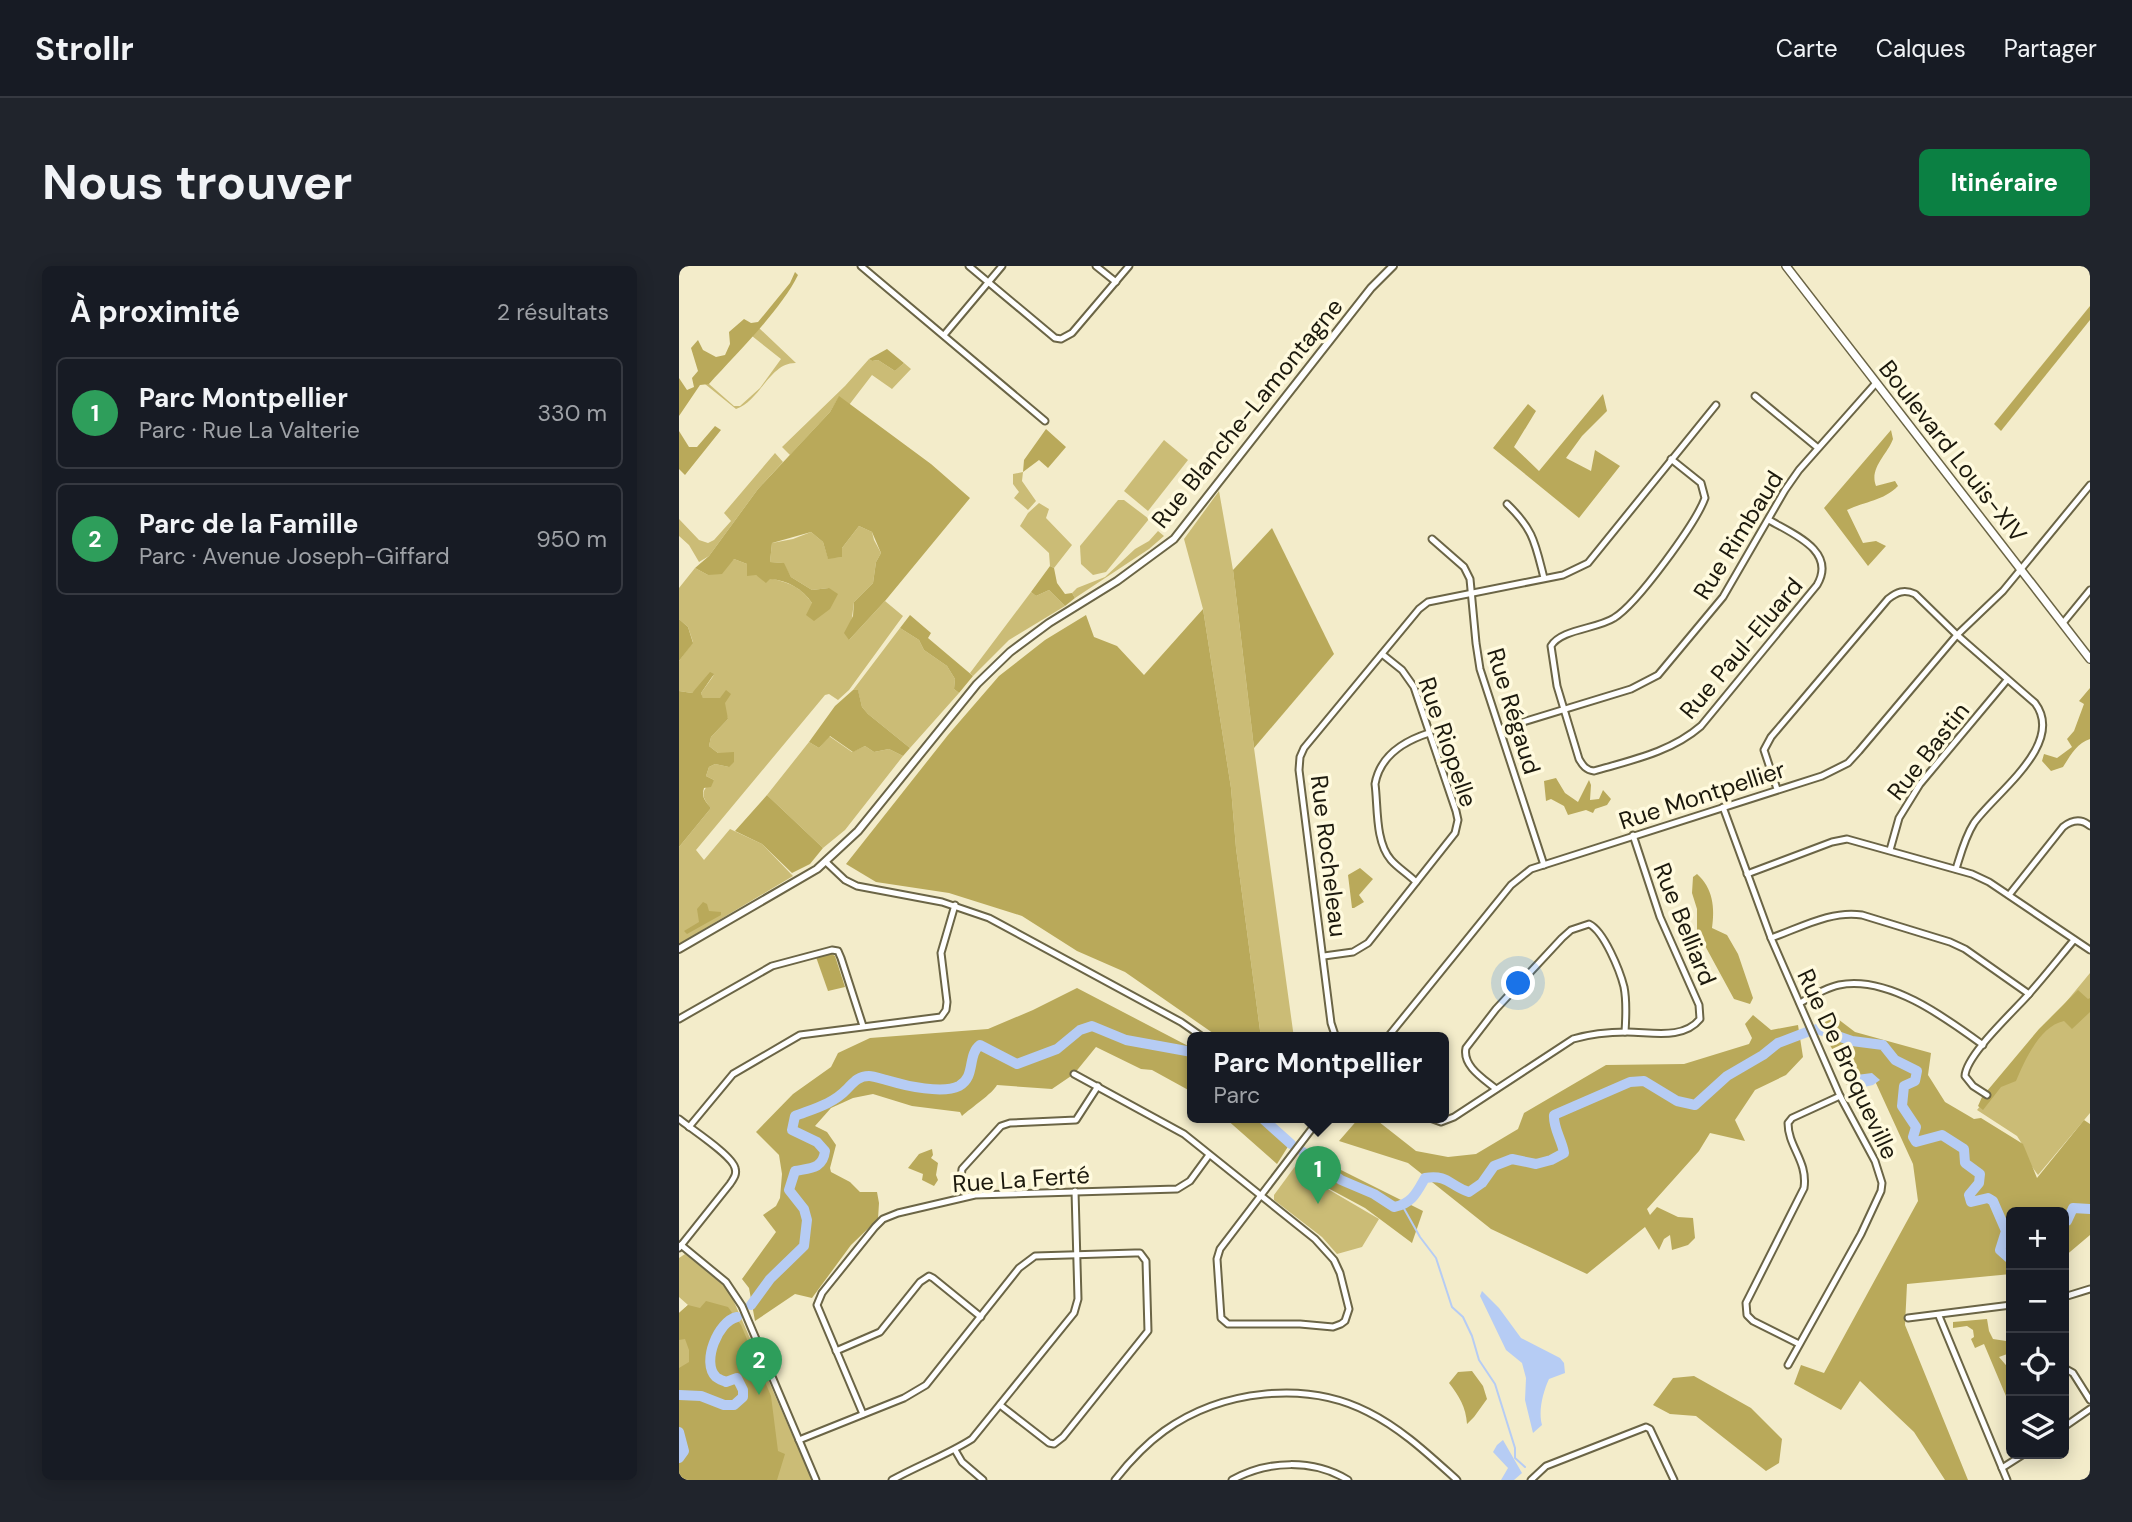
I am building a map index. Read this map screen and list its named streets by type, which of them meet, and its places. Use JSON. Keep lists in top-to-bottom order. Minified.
{"streets":{"main road":["Boulevard Louis-XIV"],"street":["Rue Blanche-Lamontagne","Rue Rimbaud","Rue Paul-Eluard","Rue Régaud","Rue Riopelle","Rue Bastin","Rue Montpellier","Rue Rocheleau","Rue Belliard","Rue De Broqueville","Rue La Ferté"]},"crossings":[["Boulevard Louis-XIV","Rue Rimbaud"],["Boulevard Louis-XIV","Rue Montpellier"],["Rue Rimbaud","Rue Paul-Eluard"],["Rue Rimbaud","Rue Régaud"],["Rue Régaud","Rue Montpellier"],["Rue Régaud","Rue Rocheleau"],["Rue Riopelle","Rue Rocheleau"],["Rue Montpellier","Rue Belliard"],["Rue Montpellier","Rue De Broqueville"]],"page":{"header":"Strollr","nav":["Carte","Calques","Partager"],"buttons":"Itinéraire","title":"Nous trouver","heading":["À proximité","2 résultats"],"list":[{"mark":"1","name":"Parc Montpellier","note":"Parc · Rue La Valterie","value":"330 m"},{"mark":"2","name":"Parc de la Famille","note":"Parc · Avenue Joseph-Giffard","value":"950 m"}],"popup":["Parc Montpellier","Parc"],"pins":["1","2"],"map_buttons":["+","−"]}}
